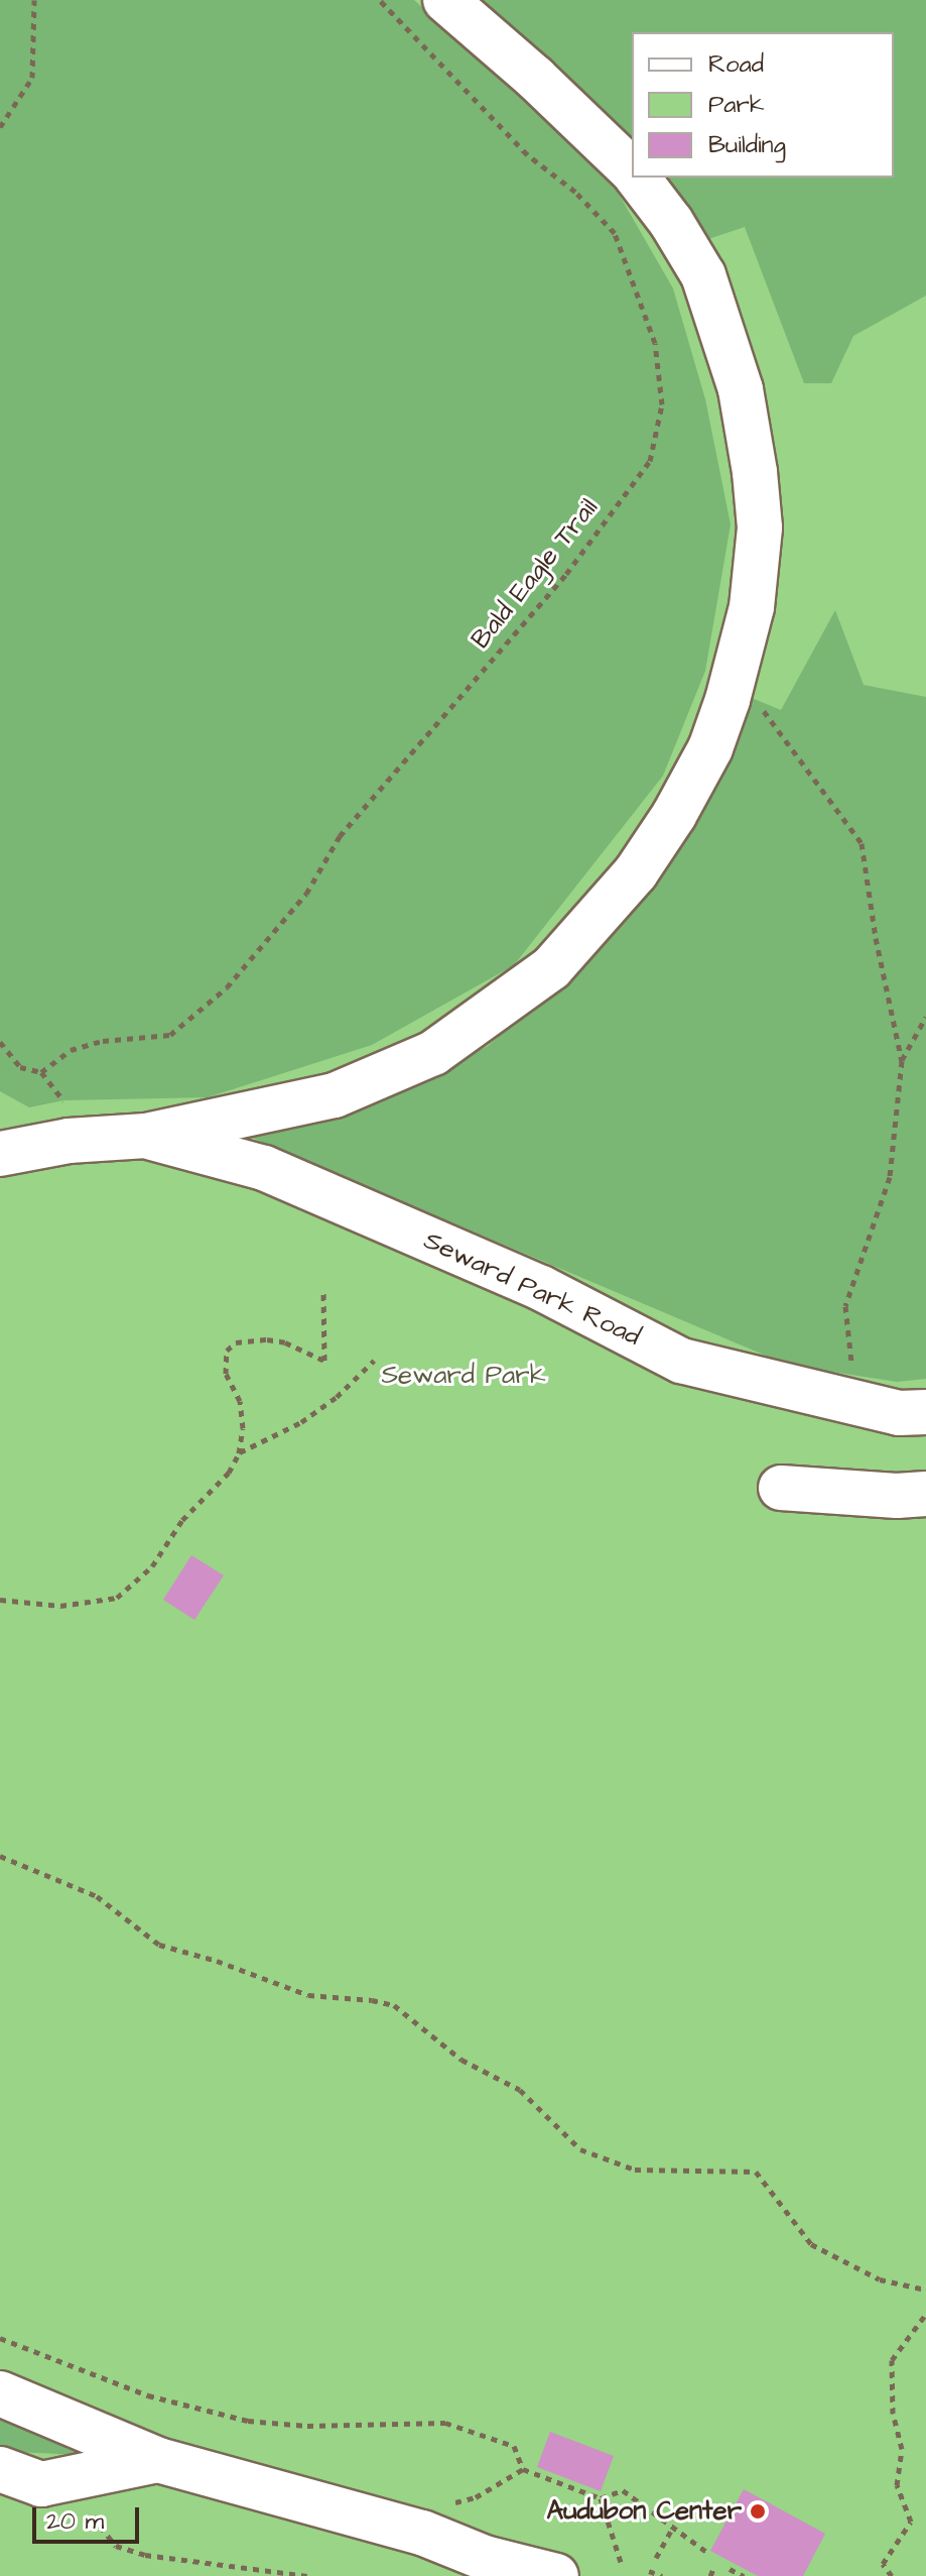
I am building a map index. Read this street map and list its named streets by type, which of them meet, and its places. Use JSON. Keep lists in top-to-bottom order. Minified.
{"streets":{"street":["Seward Park Road"],"path":["Bald Eagle Trail"]},"parks":["Seward Park"],"places":["Audubon Center"],"legend":["Road","Park","Building"],"scale_bar":"20 m"}
